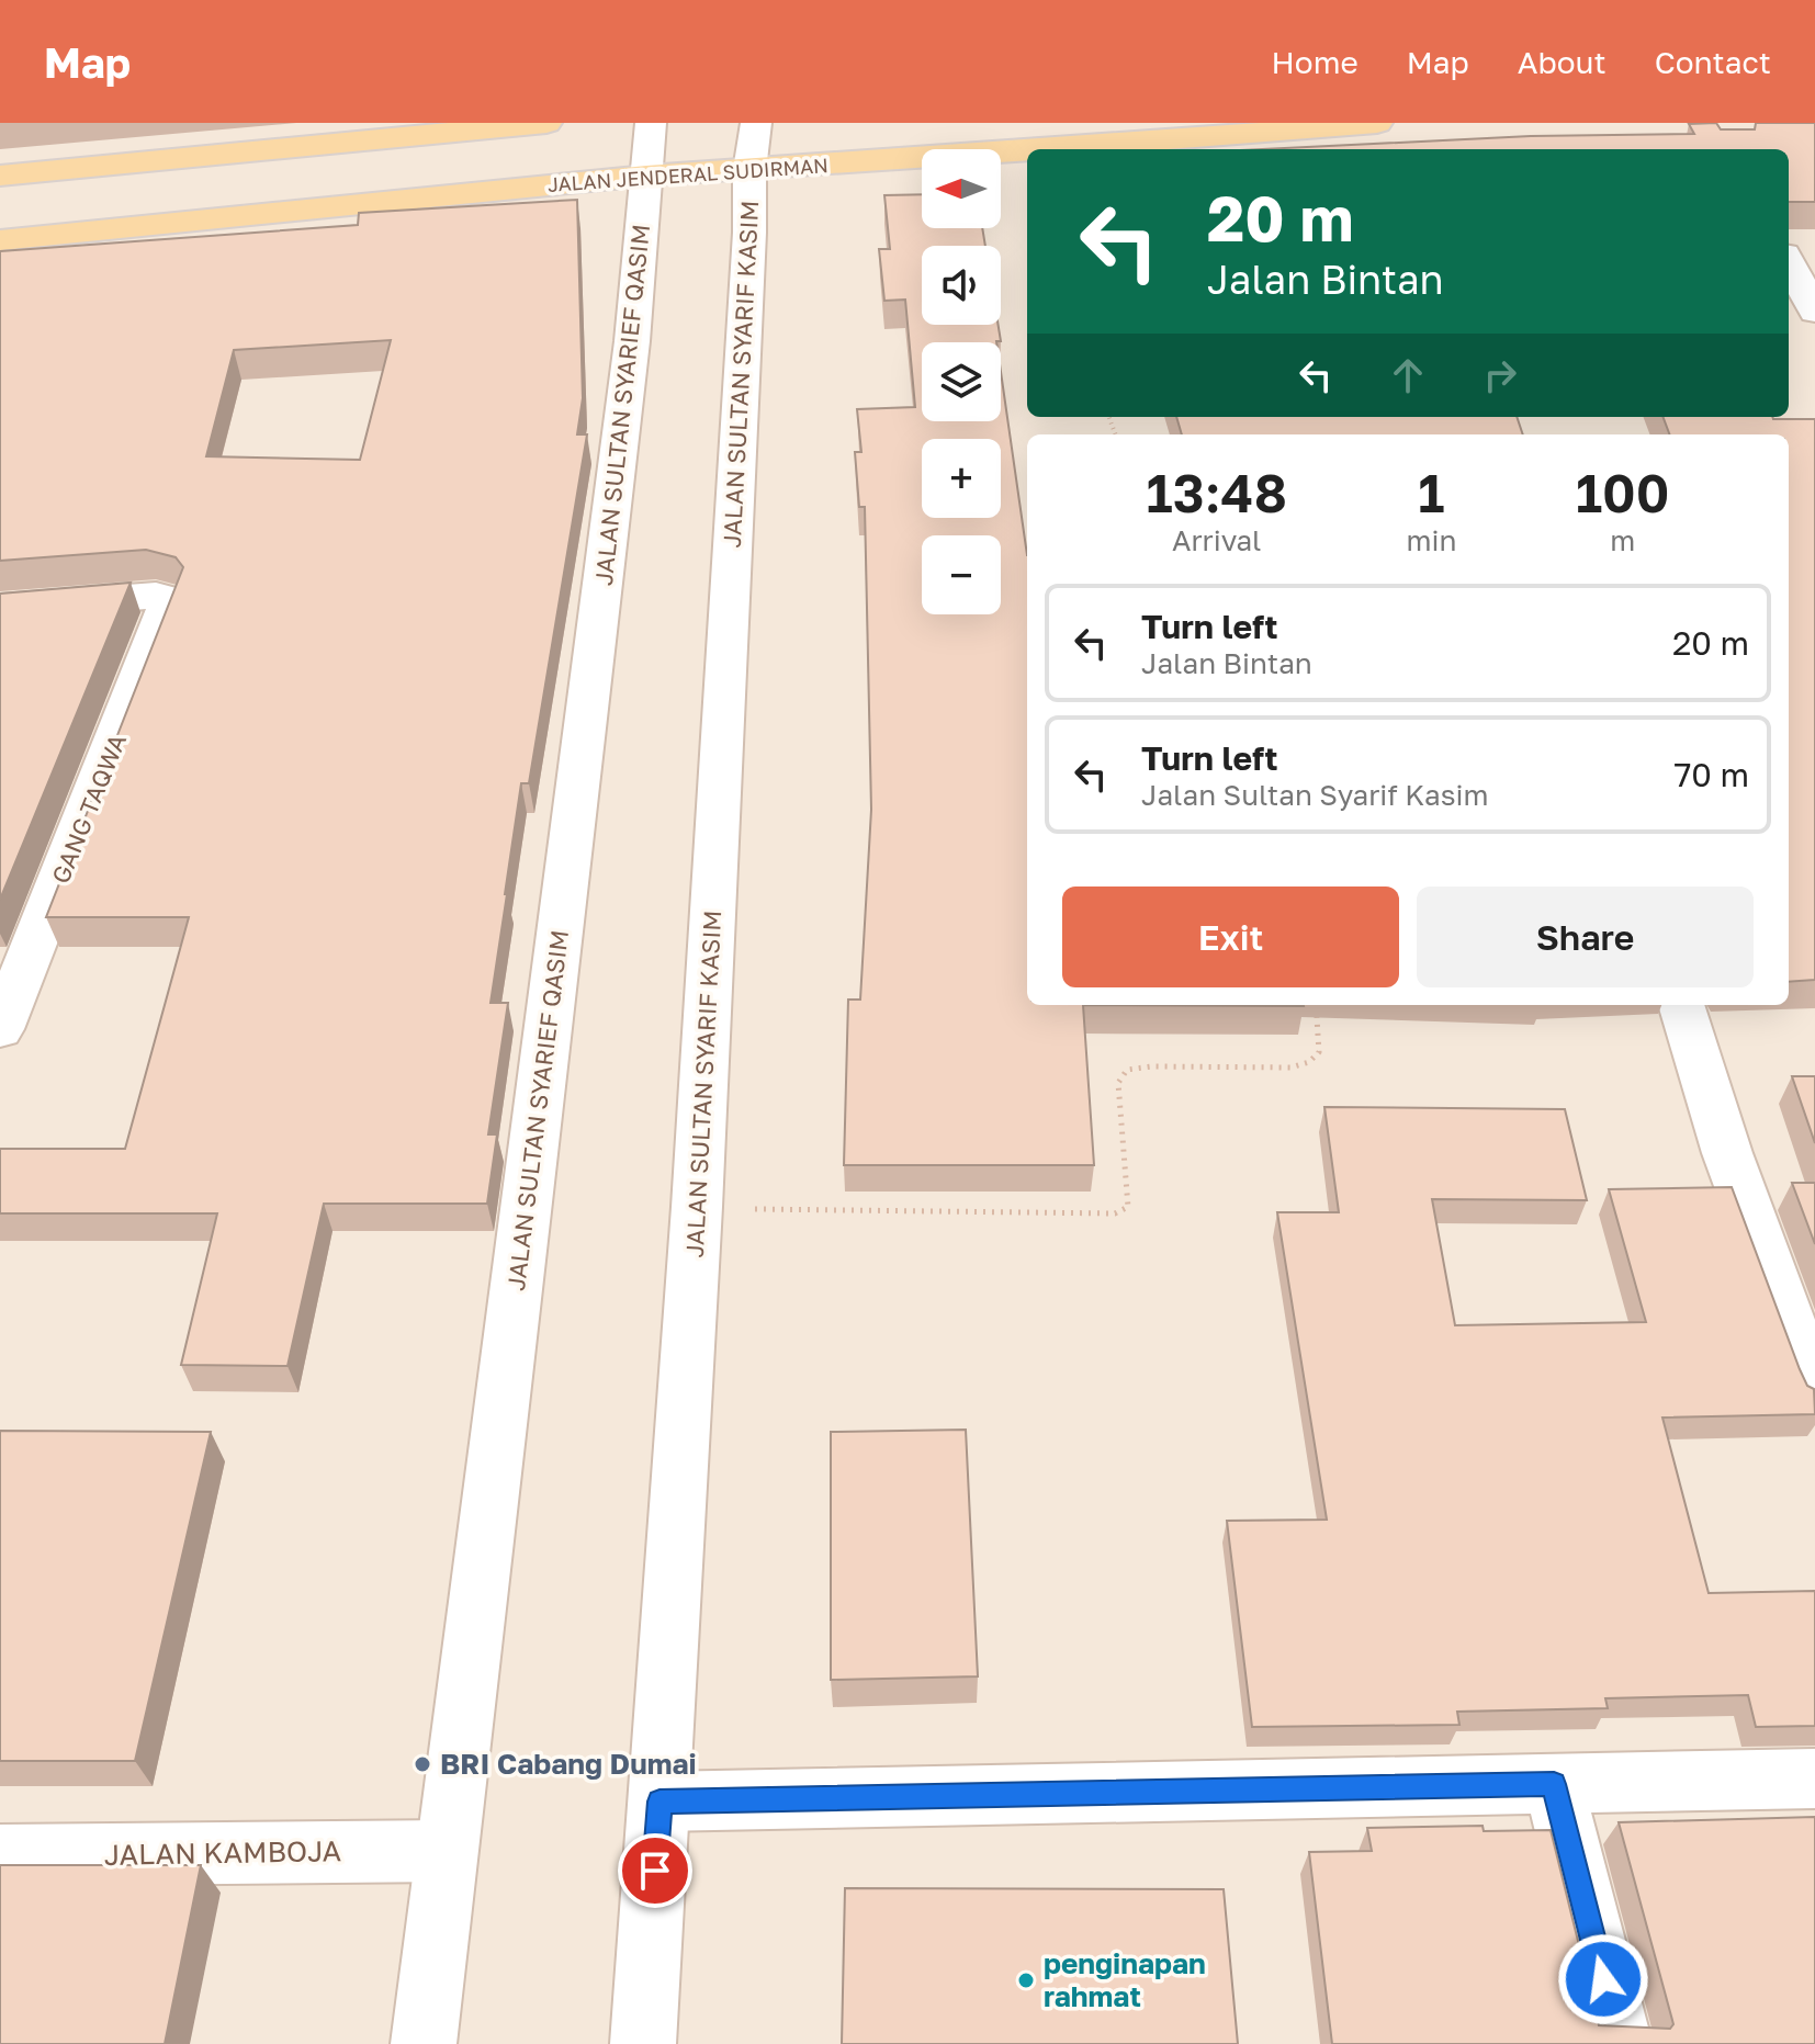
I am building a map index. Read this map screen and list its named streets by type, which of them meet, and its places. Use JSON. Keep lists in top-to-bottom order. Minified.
{"streets":{"main road":["JALAN JENDERAL SUDIRMAN"],"street":["JALAN SULTAN SYARIF KASIM","JALAN SULTAN SYARIEF QASIM","GANG TAQWA","JALAN KAMBOJA"]},"crossings":[["JALAN JENDERAL SUDIRMAN","JALAN SULTAN SYARIF KASIM"],["JALAN JENDERAL SUDIRMAN","JALAN SULTAN SYARIEF QASIM"],["JALAN SULTAN SYARIEF QASIM","JALAN KAMBOJA"]],"places":["BRI Cabang Dumai","penginapan rahmat"],"north":"left","page":{"header":"Map","nav":["Home","Map","About","Contact"],"map_buttons":["+","−"],"turn":["20 m","Jalan Bintan"],"eta":["13:48","Arrival","1","min","100","m"],"list":[{"name":"Turn left","note":"Jalan Bintan","value":"20 m"},{"name":"Turn left","note":"Jalan Sultan Syarif Kasim","value":"70 m"}],"buttons":["Exit","Share"]}}
